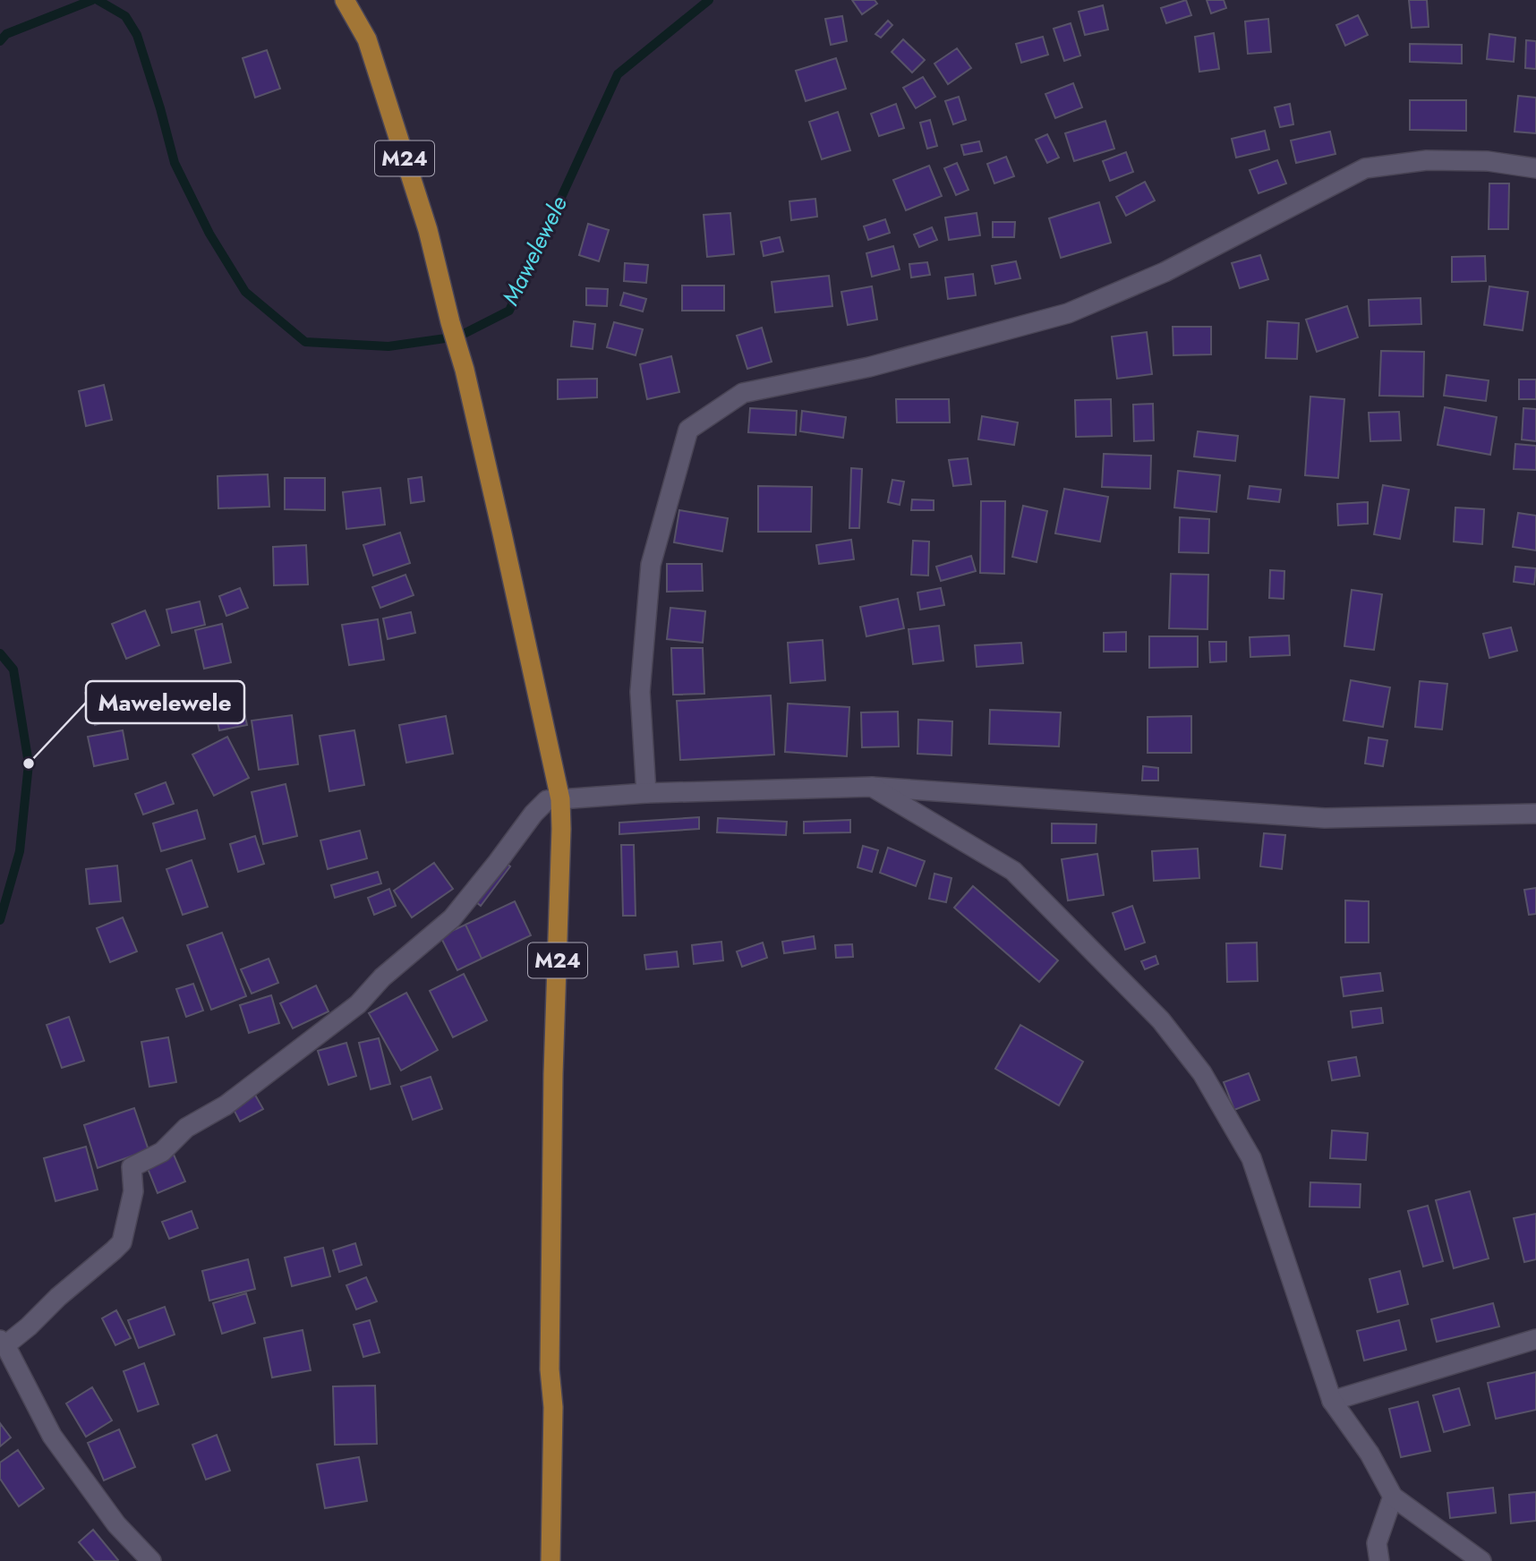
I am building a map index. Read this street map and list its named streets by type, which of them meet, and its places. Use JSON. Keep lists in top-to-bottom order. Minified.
{"streets":{"main road":["M24"]},"water":["Mawelewele"],"places":["Mawelewele"]}
